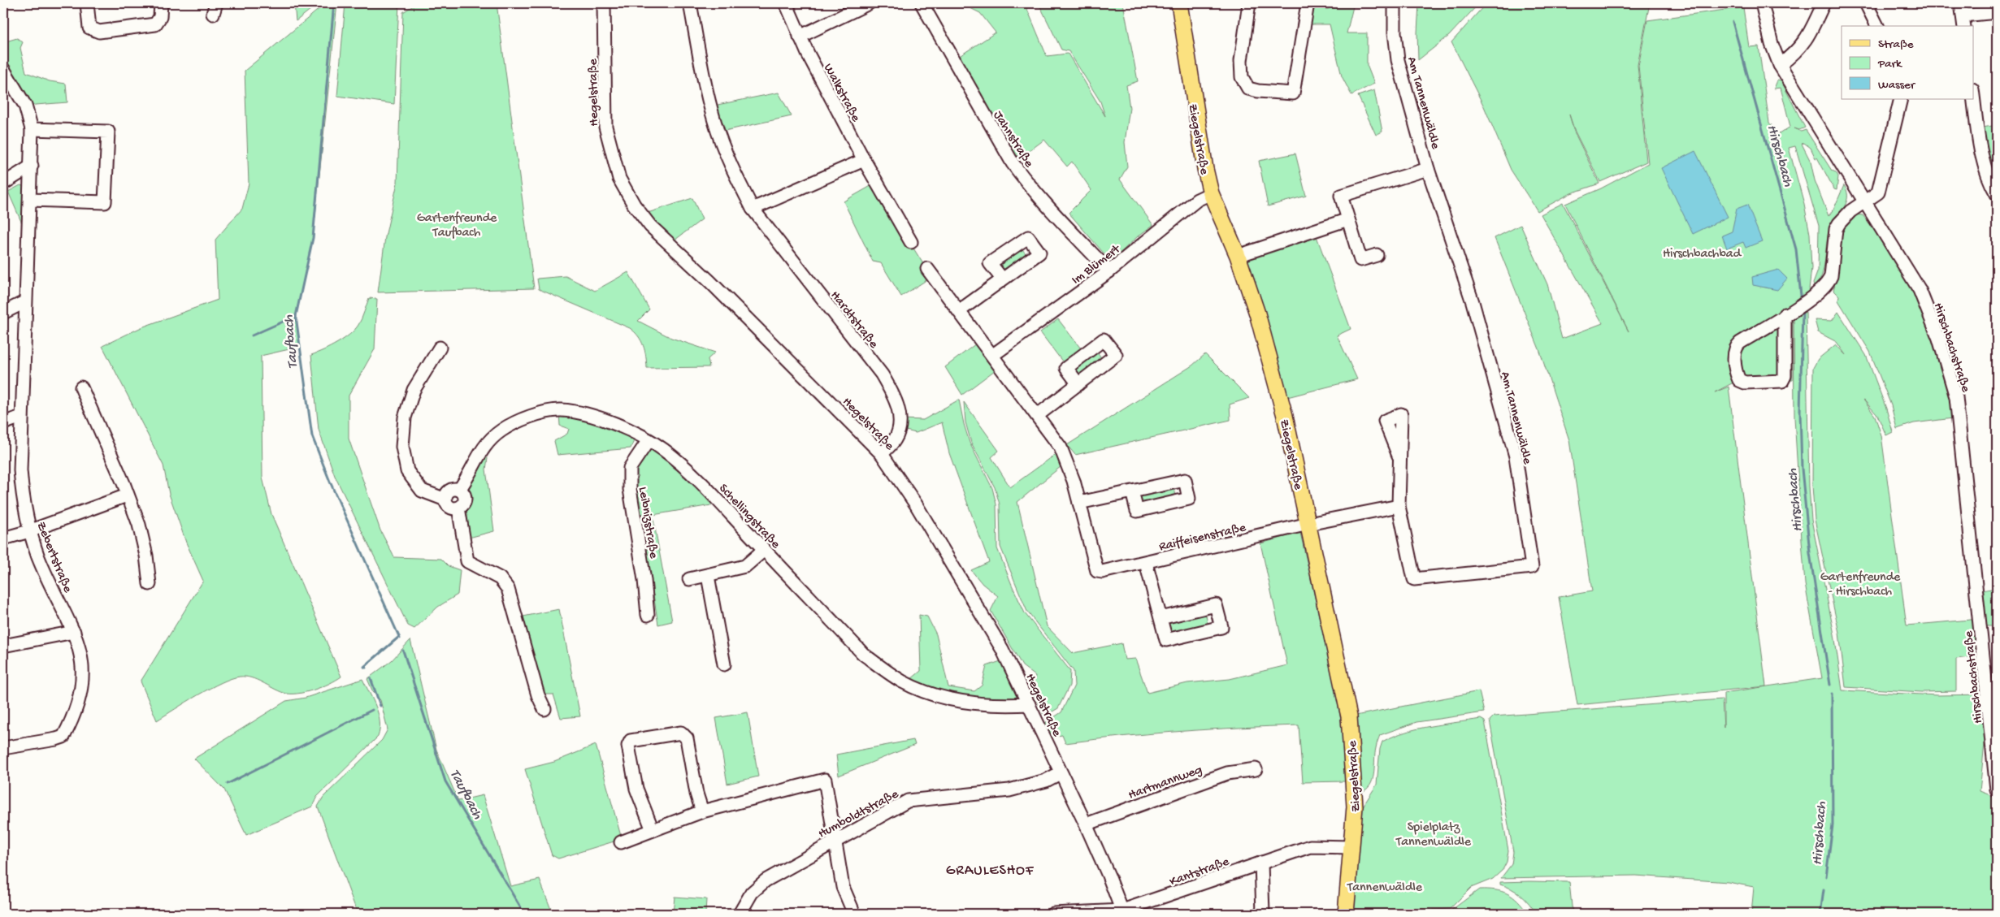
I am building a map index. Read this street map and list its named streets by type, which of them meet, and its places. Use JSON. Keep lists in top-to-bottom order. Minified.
{"streets":{"main road":["Ziegelstraße"],"street":["Walkstraße","Hegelstraße","Am Tannenwäldle","Jahnstraße","Im Blümert","Hardtstraße","Hirschbachstraße","Schellingstraße","Leibnizstraße","Raiffeisenstraße","Zebertstraße","Hartmannweg","Humboldtstraße","Kantstraße"]},"crossings":[["Hegelstraße","Hardtstraße"],["Hegelstraße","Schellingstraße"],["Hegelstraße","Hartmannweg"],["Hegelstraße","Humboldtstraße"],["Hegelstraße","Kantstraße"],["Jahnstraße","Im Blümert"],["Ziegelstraße","Im Blümert"],["Ziegelstraße","Raiffeisenstraße"],["Ziegelstraße","Kantstraße"],["Schellingstraße","Leibnizstraße"]],"districts":["GRAULESHOF"],"water":["Hirschbach","Taufbach"],"parks":["Gartenfreunde Taufbach","Hirschbachbad","Gartenfreunde - Hirschbach","Spielplatz Tannenwäldle","Tannenwäldle"],"legend":["Straße","Park","Wasser"]}
